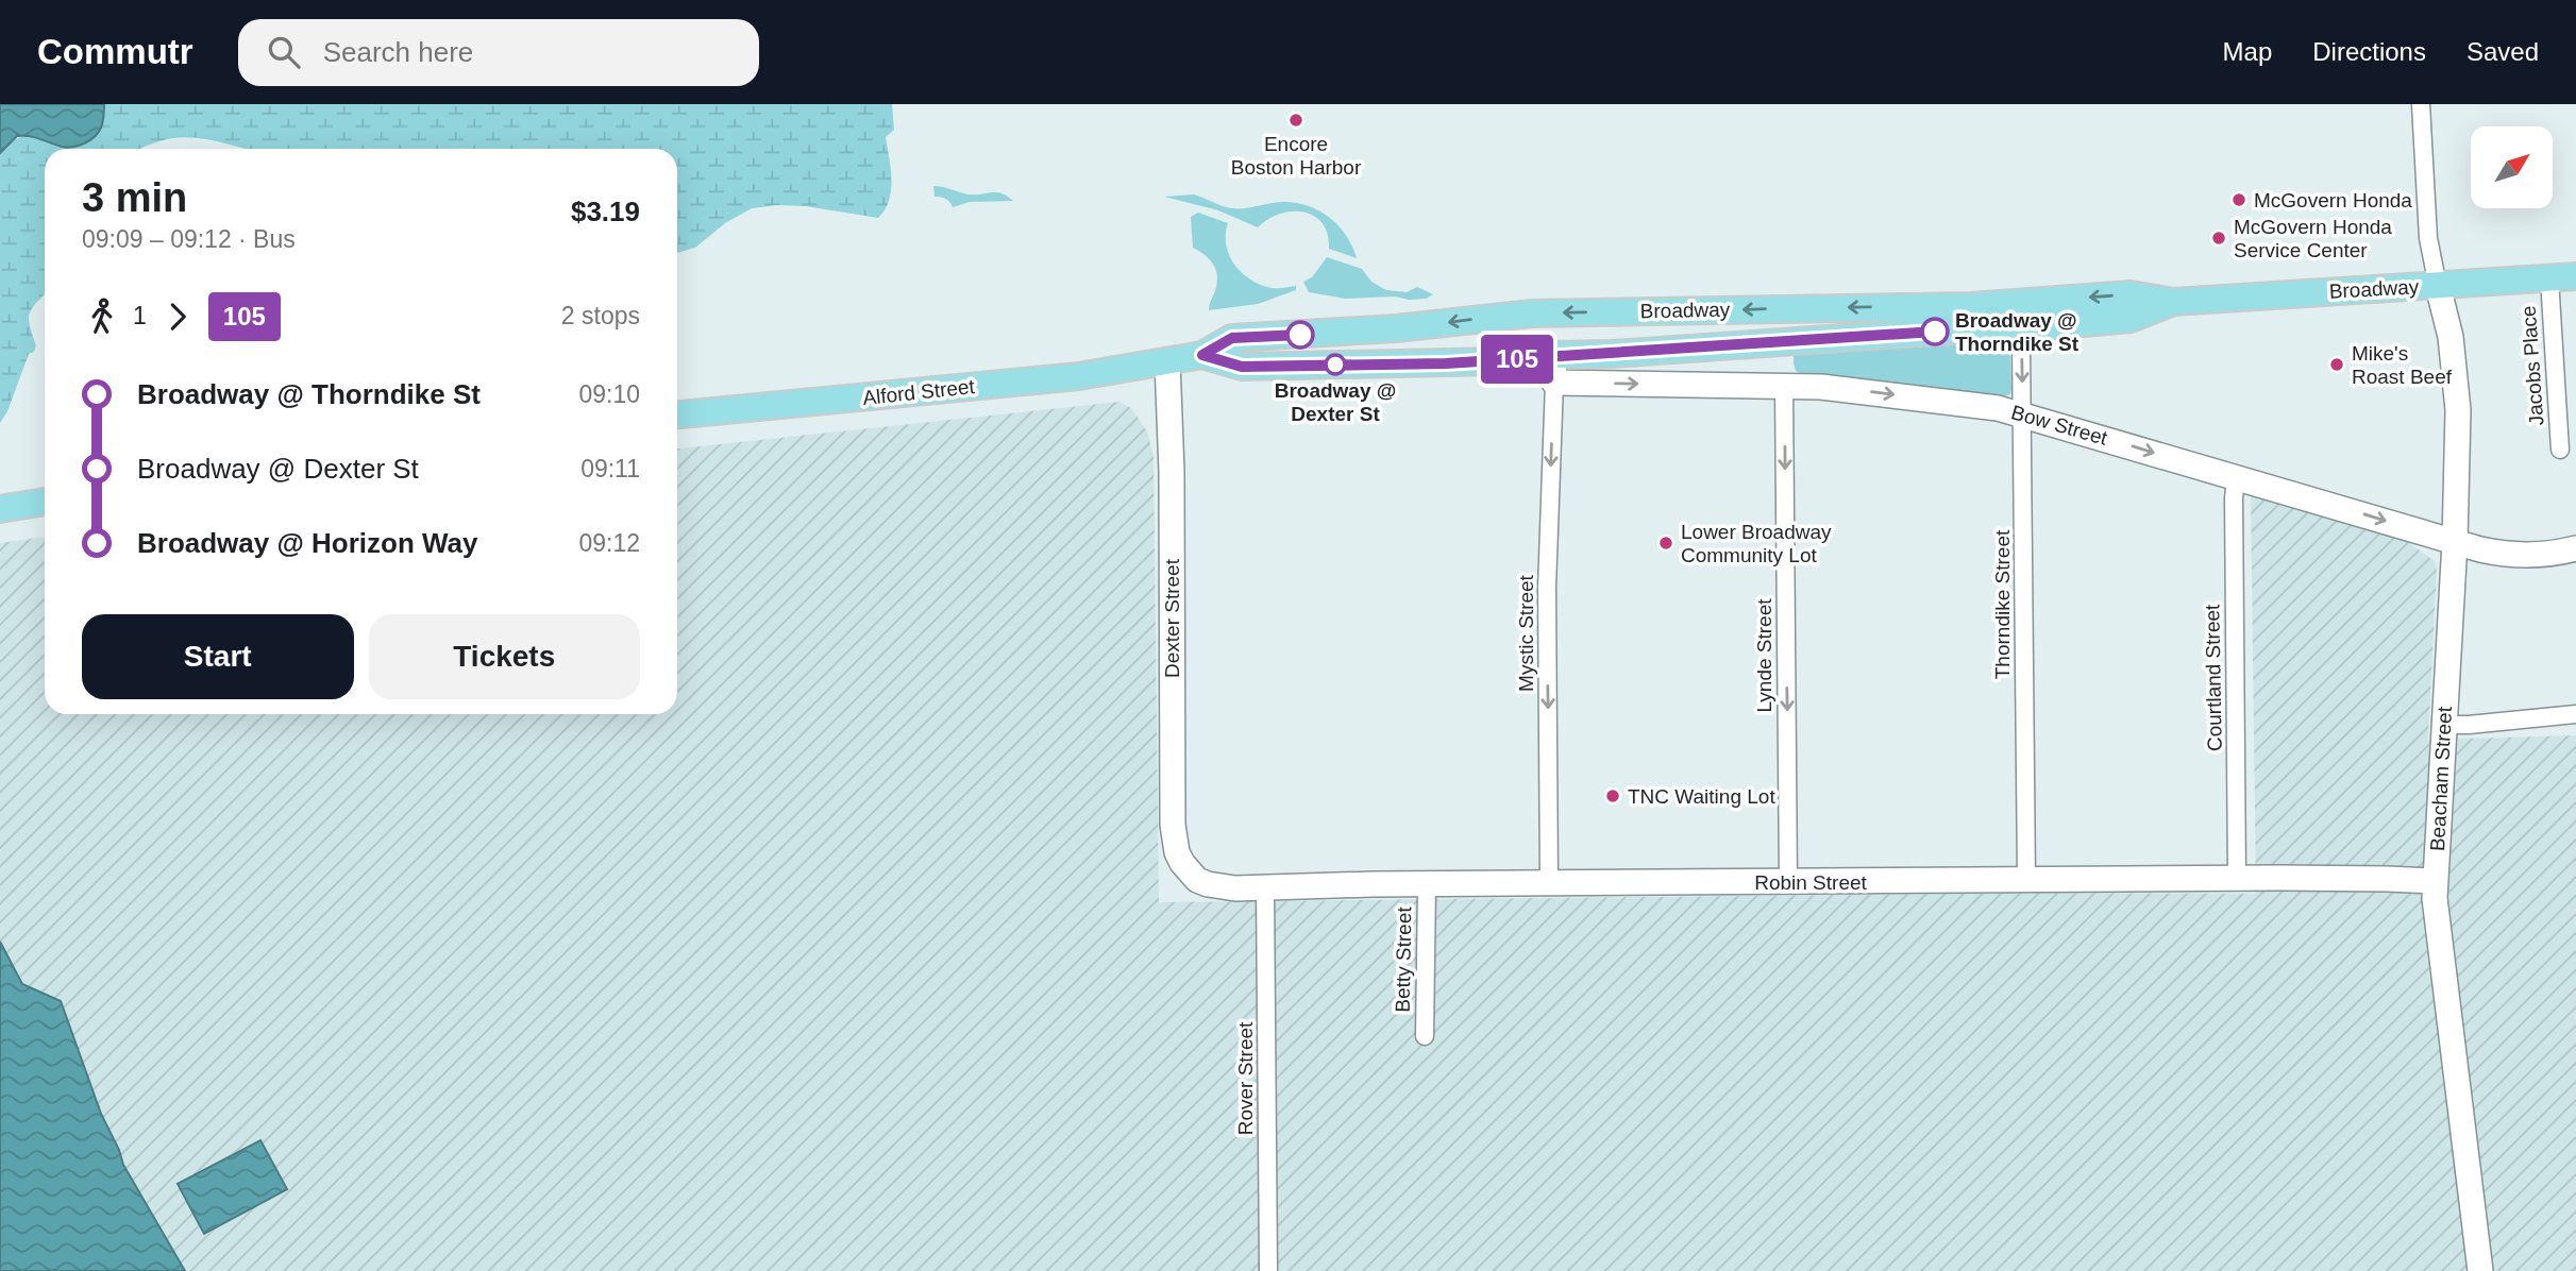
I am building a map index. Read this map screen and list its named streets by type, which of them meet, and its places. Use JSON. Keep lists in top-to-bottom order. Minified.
{"streets":{"main road":["Broadway","Alford Street","Bow Street","Dexter Street","Beacham Street","Robin Street"],"street":["Jacobs Place","Thorndike Street","Mystic Street","Lynde Street","Courtland Street","Betty Street","Rover Street"]},"crossings":[["Broadway","Jacobs Place"],["Broadway","Alford Street"],["Broadway","Thorndike Street"],["Broadway","Dexter Street"],["Broadway","Beacham Street"],["Alford Street","Dexter Street"],["Bow Street","Thorndike Street"],["Bow Street","Mystic Street"],["Bow Street","Lynde Street"],["Bow Street","Courtland Street"],["Bow Street","Beacham Street"],["Thorndike Street","Robin Street"],["Dexter Street","Robin Street"],["Mystic Street","Robin Street"],["Lynde Street","Robin Street"],["Courtland Street","Robin Street"],["Beacham Street","Robin Street"],["Robin Street","Betty Street"],["Robin Street","Rover Street"]],"one_way":["Bow Street","Mystic Street","Lynde Street"],"places":["Encore Boston Harbor","McGovern Honda","McGovern Honda Service Center","Broadway @ Thorndike St","Broadway @ Dexter St","Mike's Roast Beef","Lower Broadway Community Lot","TNC Waiting Lot"],"lines":["bus line 105"],"north":"top right","page":{"header":"Commutr","search":"Search here","nav":["Map","Directions","Saved"],"on_map":"105","heading":["3 min","09:09 – 09:12 · Bus","$3.19"],"legs":["1","105","2 stops"],"list":[{"name":"Broadway @ Thorndike St","value":"09:10"},{"name":"Broadway @ Dexter St","value":"09:11"},{"name":"Broadway @ Horizon Way","value":"09:12"}],"buttons":["Start","Tickets"]}}
